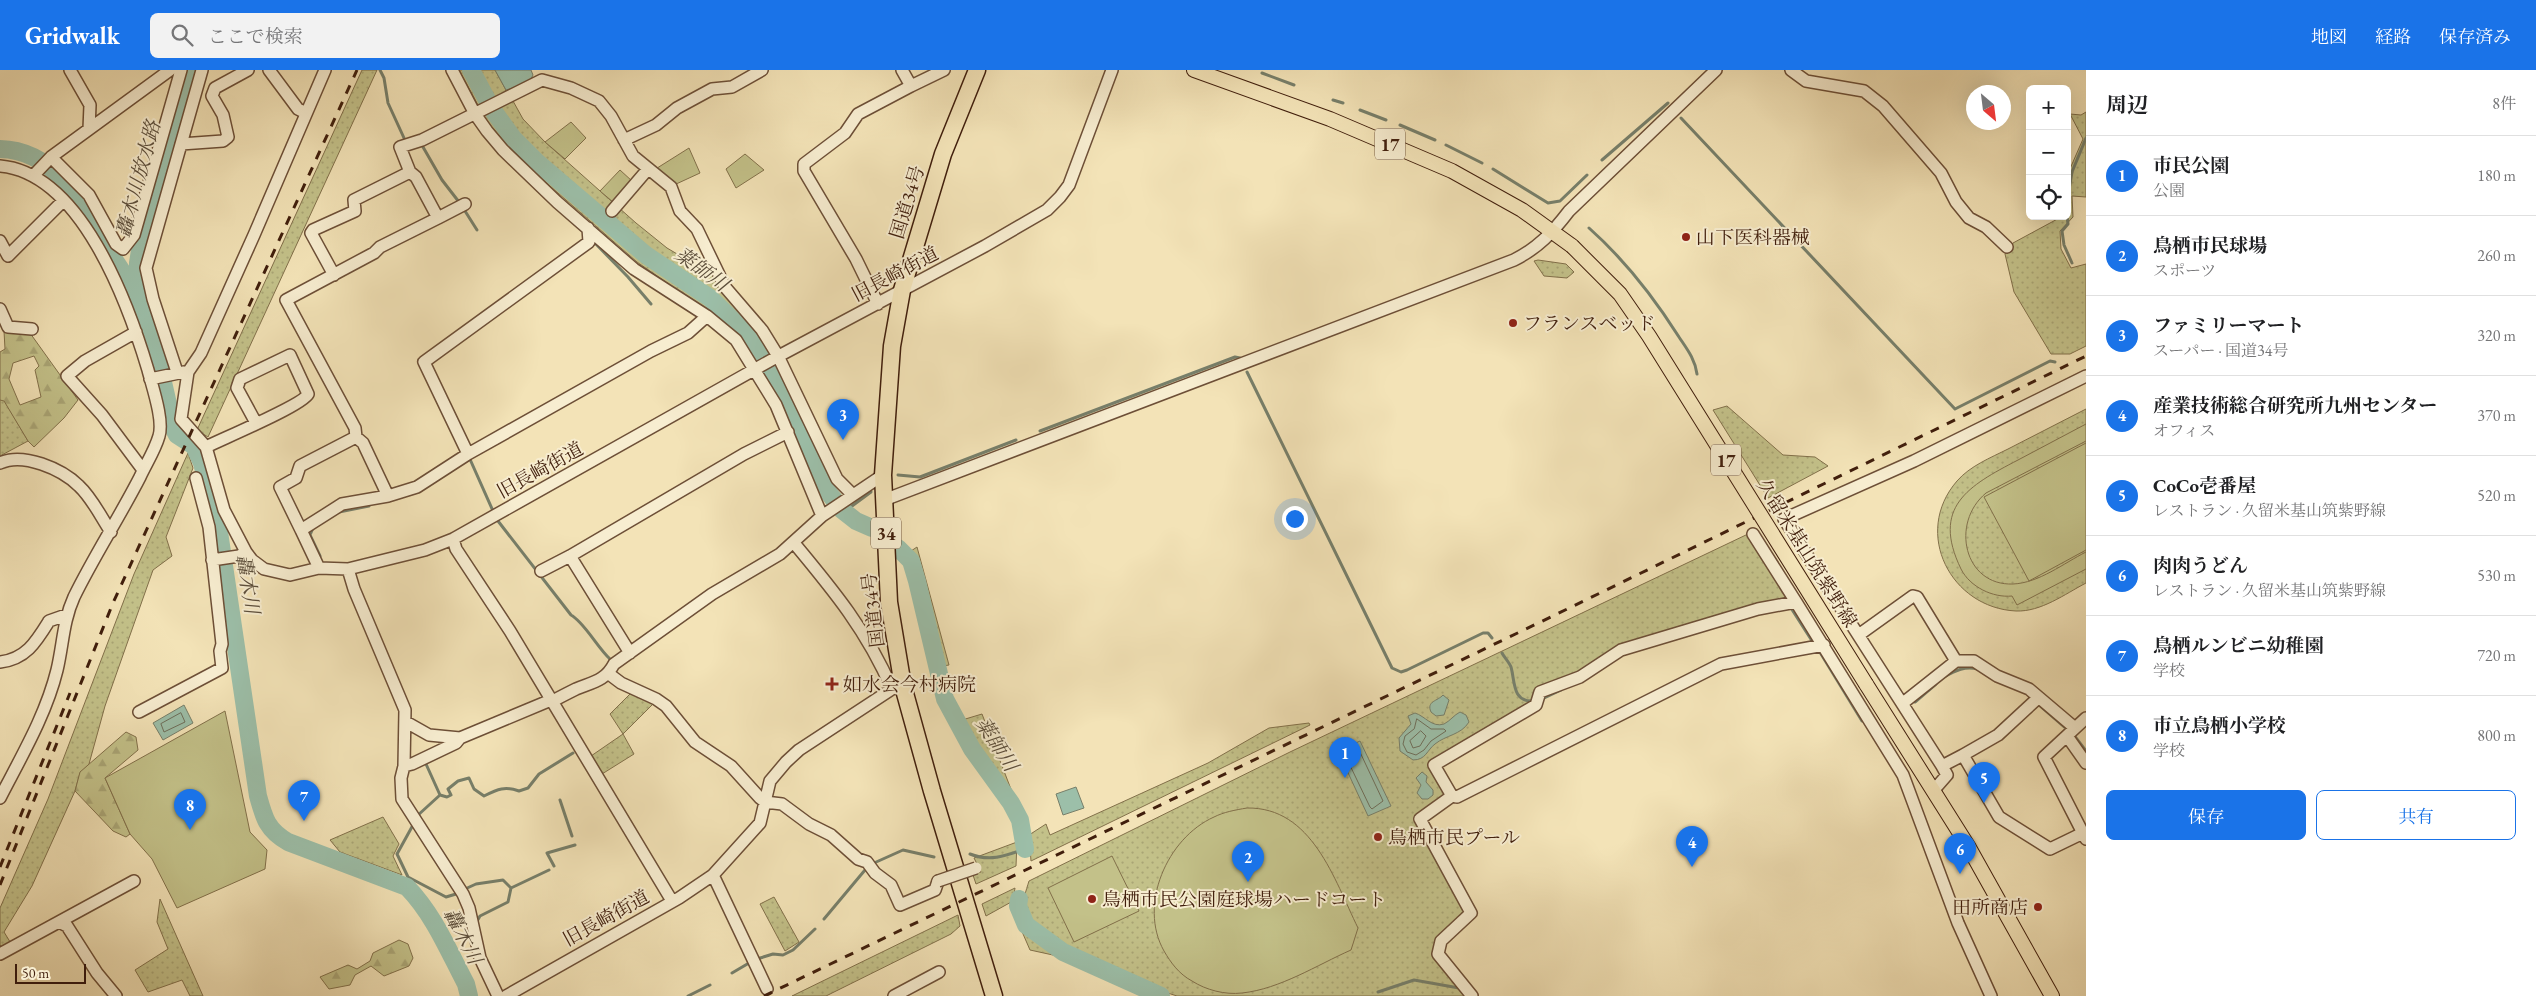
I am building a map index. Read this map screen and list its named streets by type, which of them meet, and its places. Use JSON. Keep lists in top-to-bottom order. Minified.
{"streets":{"highway":["国道34号","34"],"main road":["17","久留米基山筑紫野線"],"street":["旧長崎街道"]},"crossings":[["国道34号","旧長崎街道"]],"water":["轟木川放水路","薬師川","轟木川"],"places":{"other":["山下医科器械","フランスベッド","鳥栖市民プール","鳥栖市民公園庭球場ハードコート","田所商店"],"health":["如水会今村病院"]},"scale_bar":"50 m","north":"bottom right","page":{"header":"Gridwalk","search":"ここで検索","nav":["地図","経路","保存済み"],"heading":["周辺","8件"],"map_buttons":["+","−"],"list":[{"mark":"1","name":"市民公園","note":"公園","value":"180 m"},{"mark":"2","name":"鳥栖市民球場","note":"スポーツ","value":"260 m"},{"mark":"3","name":"ファミリーマート","note":"スーパー · 国道34号","value":"320 m"},{"mark":"4","name":"産業技術総合研究所九州センター","note":"オフィス","value":"370 m"},{"mark":"5","name":"CoCo壱番屋","note":"レストラン · 久留米基山筑紫野線","value":"520 m"},{"mark":"6","name":"肉肉うどん","note":"レストラン · 久留米基山筑紫野線","value":"530 m"},{"mark":"7","name":"鳥栖ルンビニ幼稚園","note":"学校","value":"720 m"},{"mark":"8","name":"市立鳥栖小学校","note":"学校","value":"800 m"}],"pins":["3","1","5","7","8","4","6","2"],"buttons":["保存","共有"],"scale":"50 m"}}
